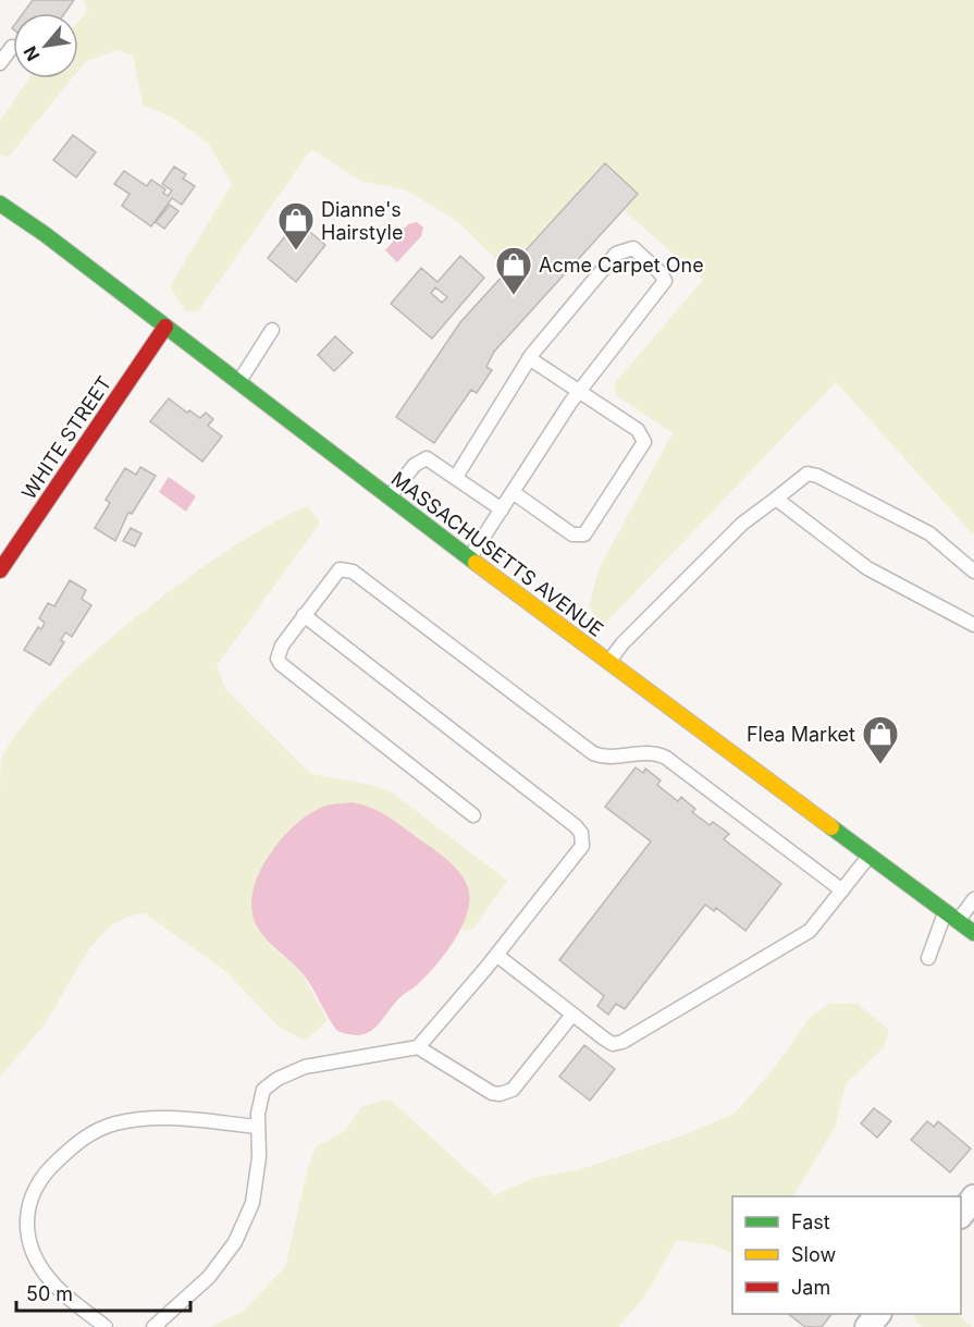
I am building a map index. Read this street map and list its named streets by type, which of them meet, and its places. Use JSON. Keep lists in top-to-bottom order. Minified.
{"streets":{"main road":["WHITE STREET","MASSACHUSETTS AVENUE"]},"crossings":[["WHITE STREET","MASSACHUSETTS AVENUE"]],"places":{"shop":["Dianne's Hairstyle","Acme Carpet One","Flea Market"]},"legend":["Fast","Slow","Jam"],"scale_bar":"50 m","north":"bottom left"}
